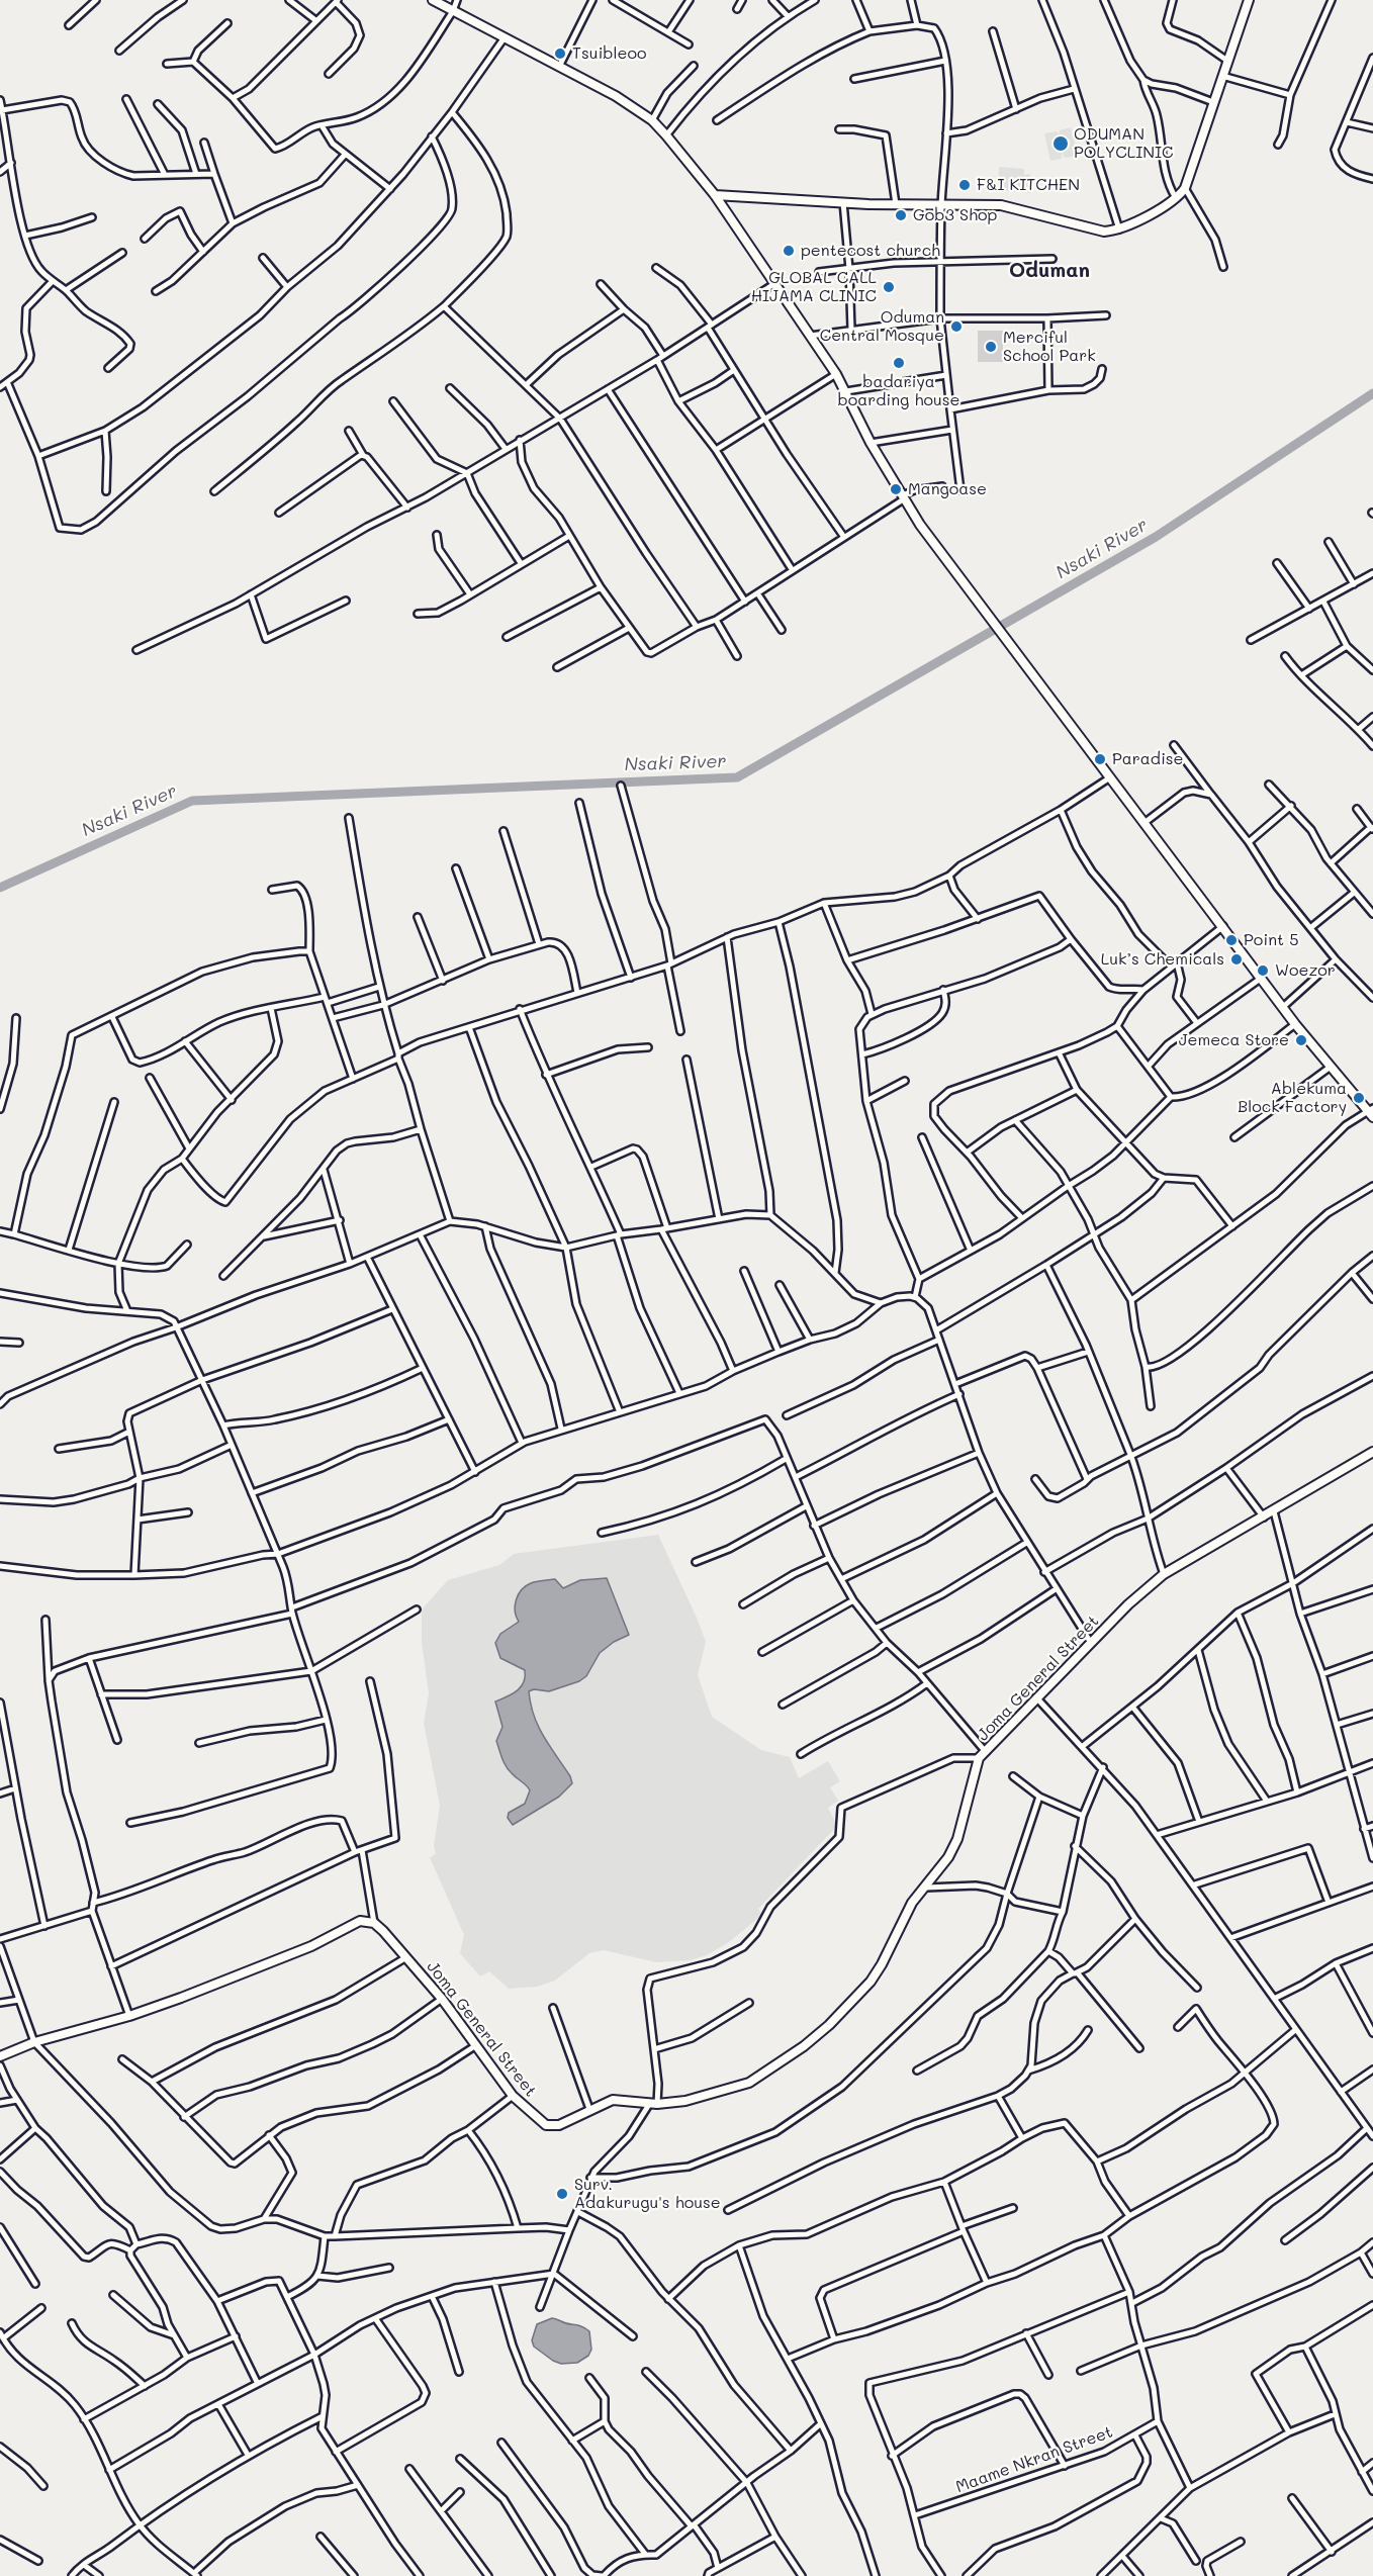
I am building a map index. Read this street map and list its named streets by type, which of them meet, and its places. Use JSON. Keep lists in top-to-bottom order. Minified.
{"streets":{"street":["Joma General Street","Maame Nkran Street"]},"districts":["Oduman"],"water":["Nsaki River"],"places":["Tsuibleoo","ODUMAN POLYCLINIC","F&I KITCHEN","Gob3 Shop","pentecost church","GLOBAL CALL HIJAMA CLINIC","Oduman Central Mosque","Merciful School Park","badariya boarding house","Mangoase","Paradise","Point 5","Luk’s Chemicals","Woezor","Jemeca Store","Ablekuma Block Factory","Surv. Adakurugu's house"]}
